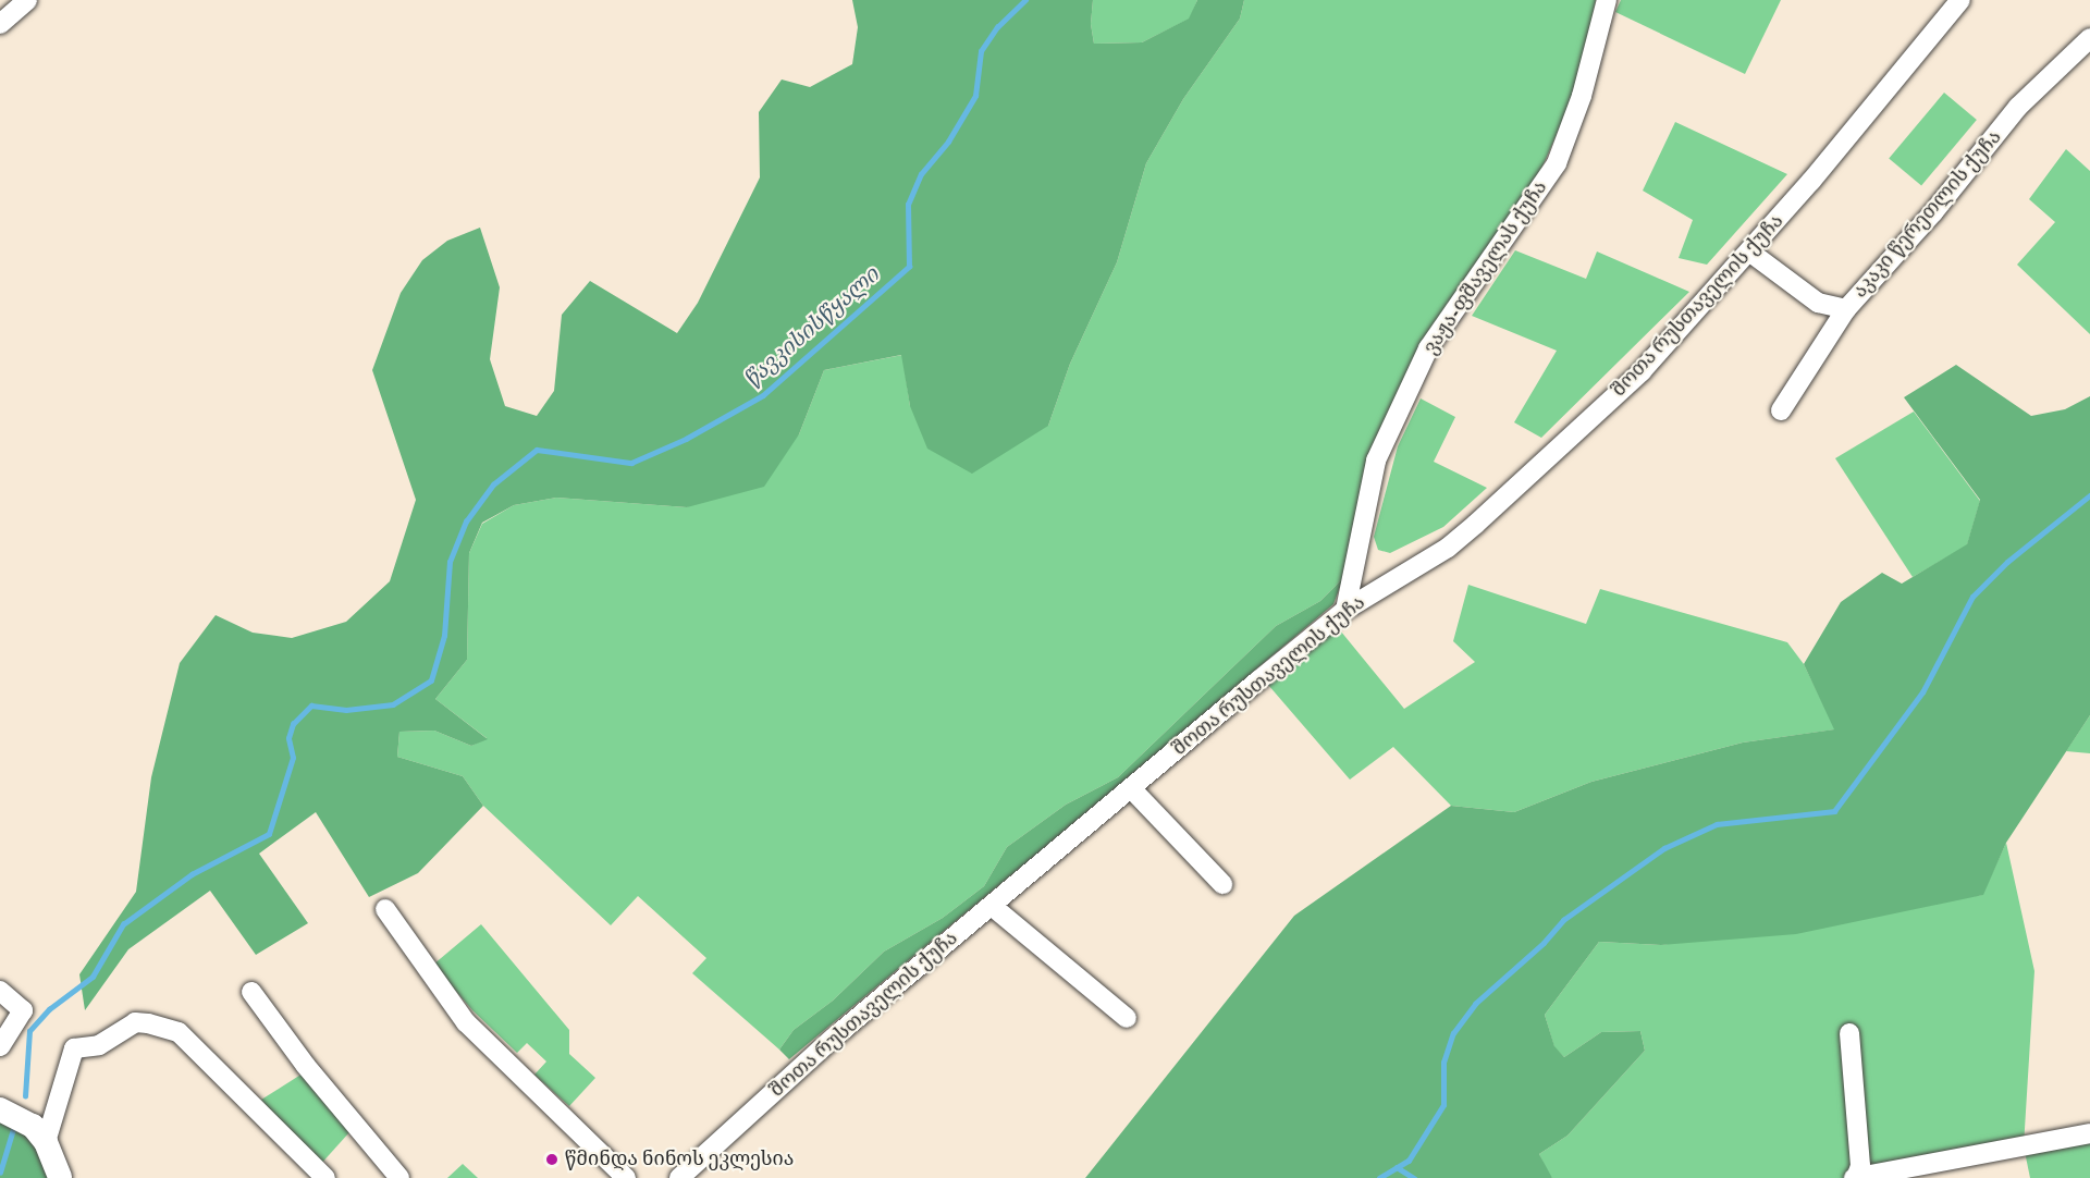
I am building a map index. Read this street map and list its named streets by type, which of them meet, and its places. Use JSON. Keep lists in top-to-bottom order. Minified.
{"streets":{"street":["აკაკი წერეთლის ქუჩა","ვაჟა-ფშაველას ქუჩა","შოთა რუსთაველის ქუჩა"]},"crossings":[["აკაკი წერეთლის ქუჩა","შოთა რუსთაველის ქუჩა"],["ვაჟა-ფშაველას ქუჩა","შოთა რუსთაველის ქუჩა"]],"water":["წავკისისწყალი"],"places":["წმინდა ნინოს ეკლესია"]}
